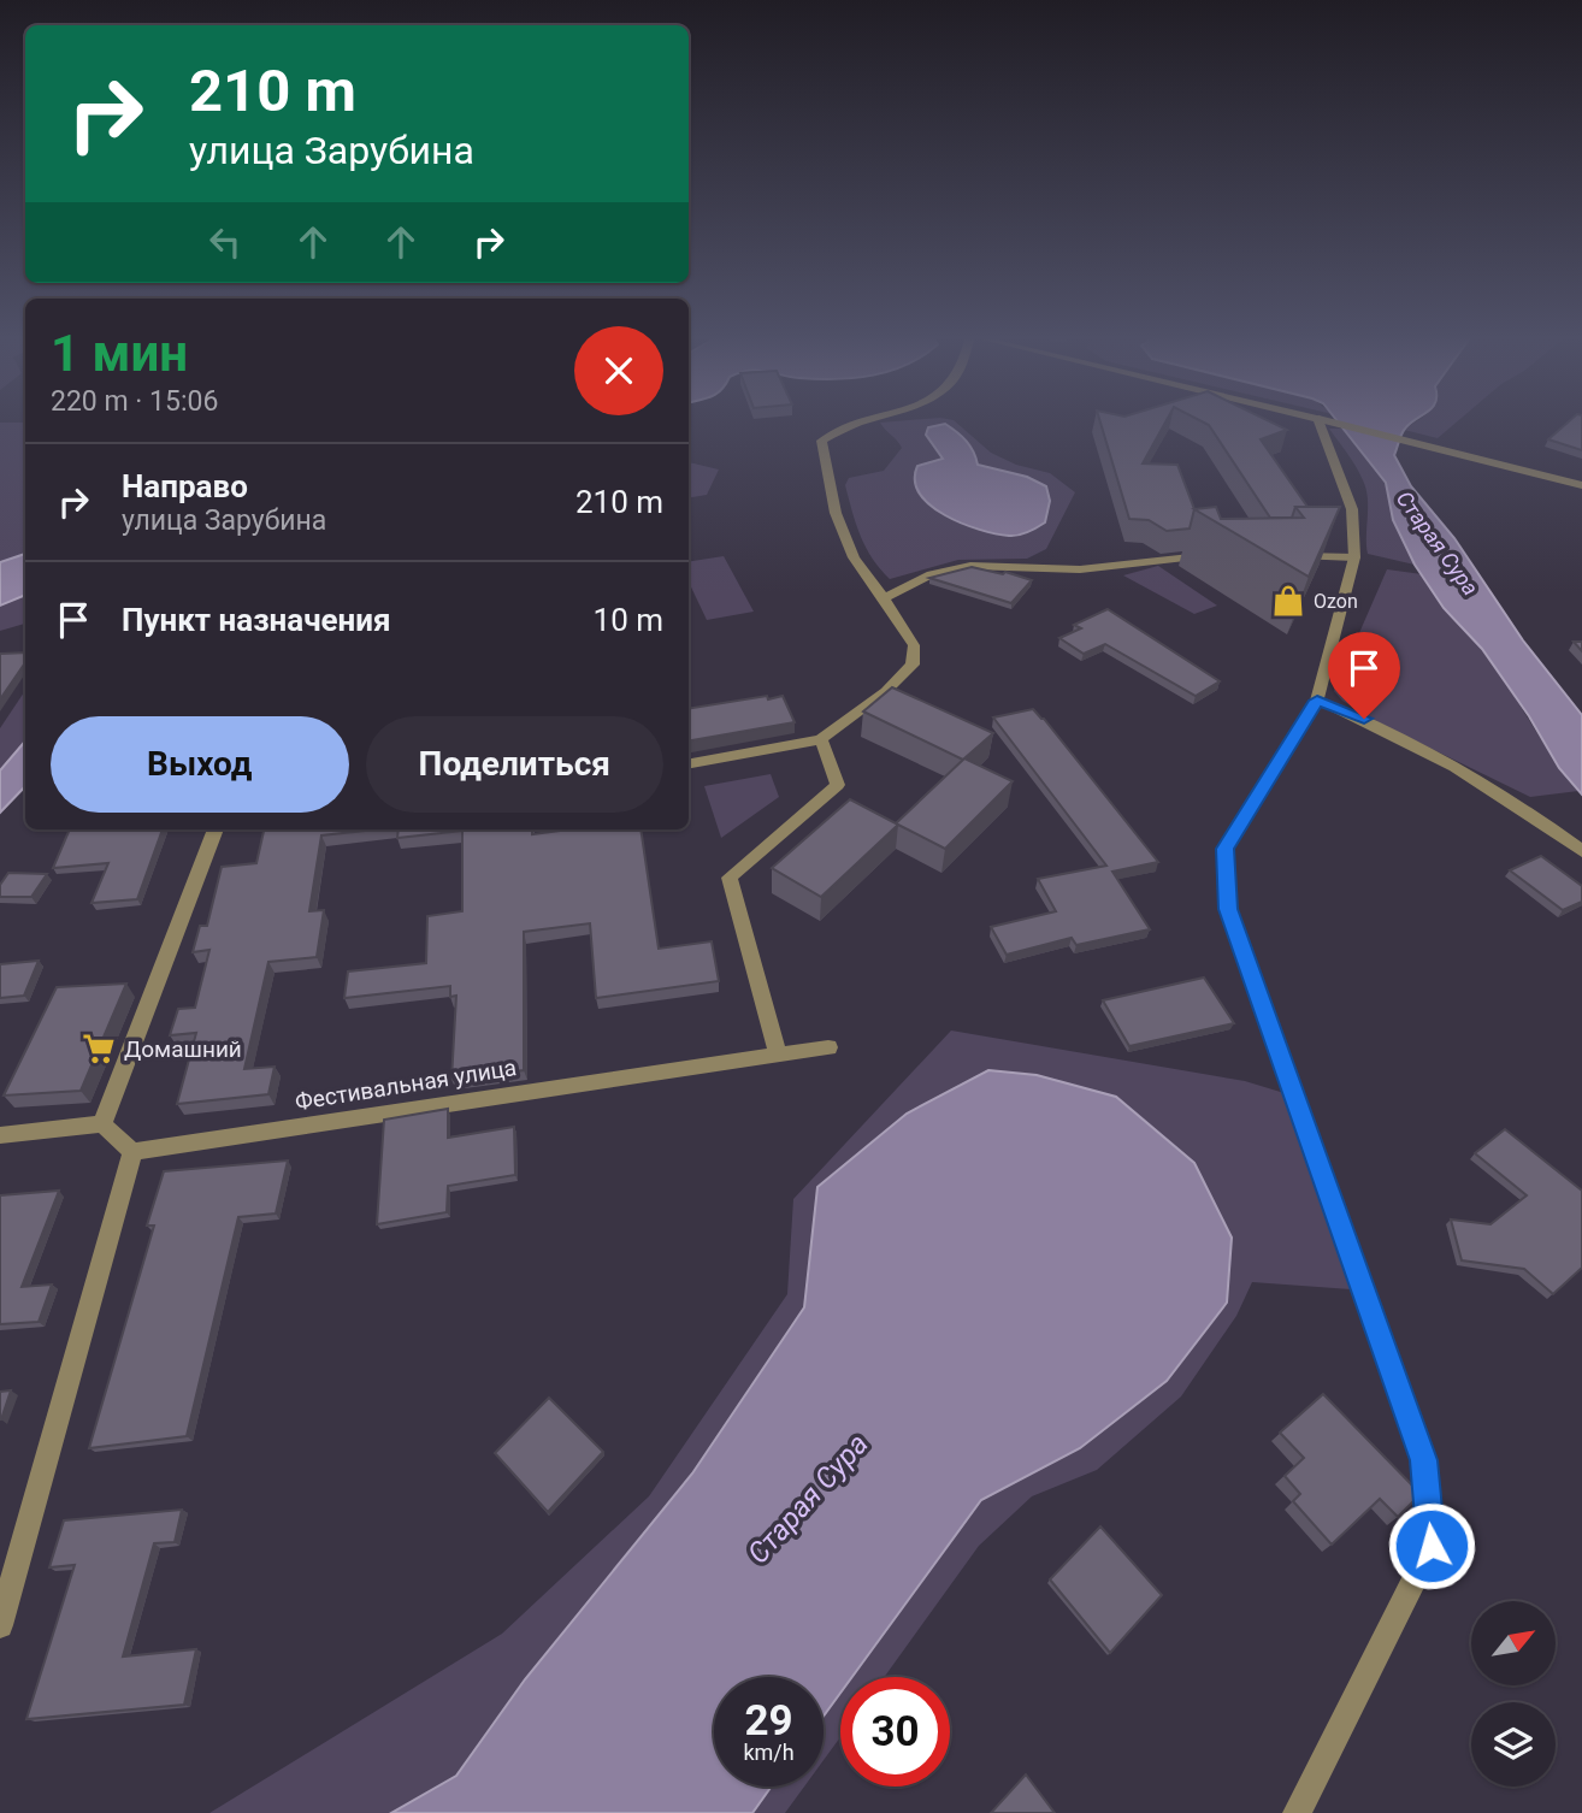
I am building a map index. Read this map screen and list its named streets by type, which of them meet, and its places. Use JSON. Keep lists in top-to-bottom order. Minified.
{"streets":{"street":["Фестивальная улица"]},"water":["Старая Сура"],"places":{"shop":["Ozon"],"supermarket":["Домашний"]},"north":"top right","page":{"turn":["210 m","улица Зарубина"],"heading":["1 мин","220 m · 15:06"],"list":[{"name":"Направо","note":"улица Зарубина","value":"210 m"},{"name":"Пункт назначения","value":"10 m"}],"buttons":["Выход","Поделиться"],"speed":"29 km/h","limit":"30"}}
